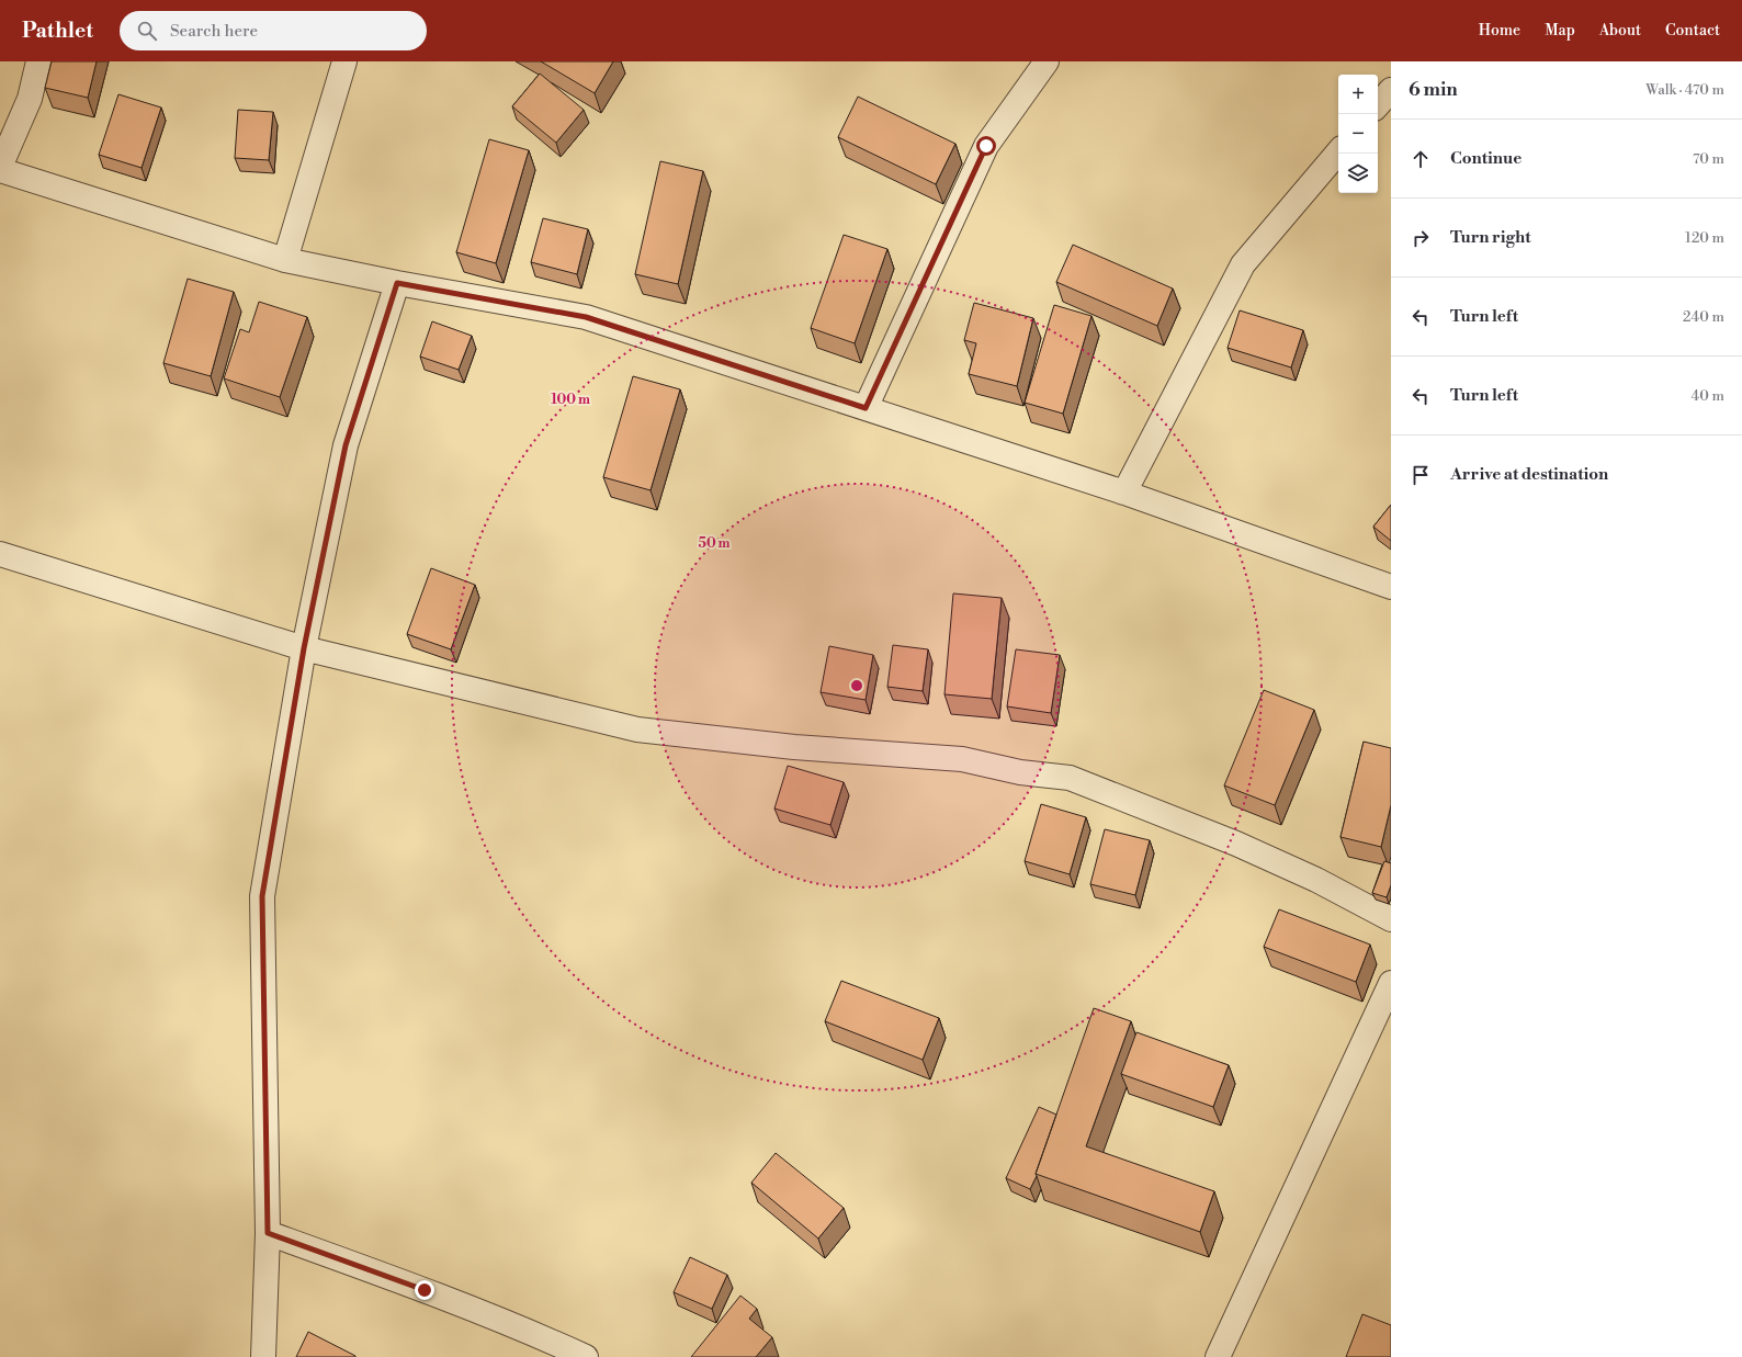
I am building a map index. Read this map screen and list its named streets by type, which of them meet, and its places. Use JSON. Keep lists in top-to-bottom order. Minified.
{"page":{"header":"Pathlet","search":"Search here","nav":["Home","Map","About","Contact"],"heading":["6 min","Walk · 470 m"],"map_buttons":["+","−"],"list":[["Continue","70 m"],["Turn right","120 m"],["Turn left","240 m"],["Turn left","40 m"],"Arrive at destination"]},"rings":["100 m","50 m"]}
